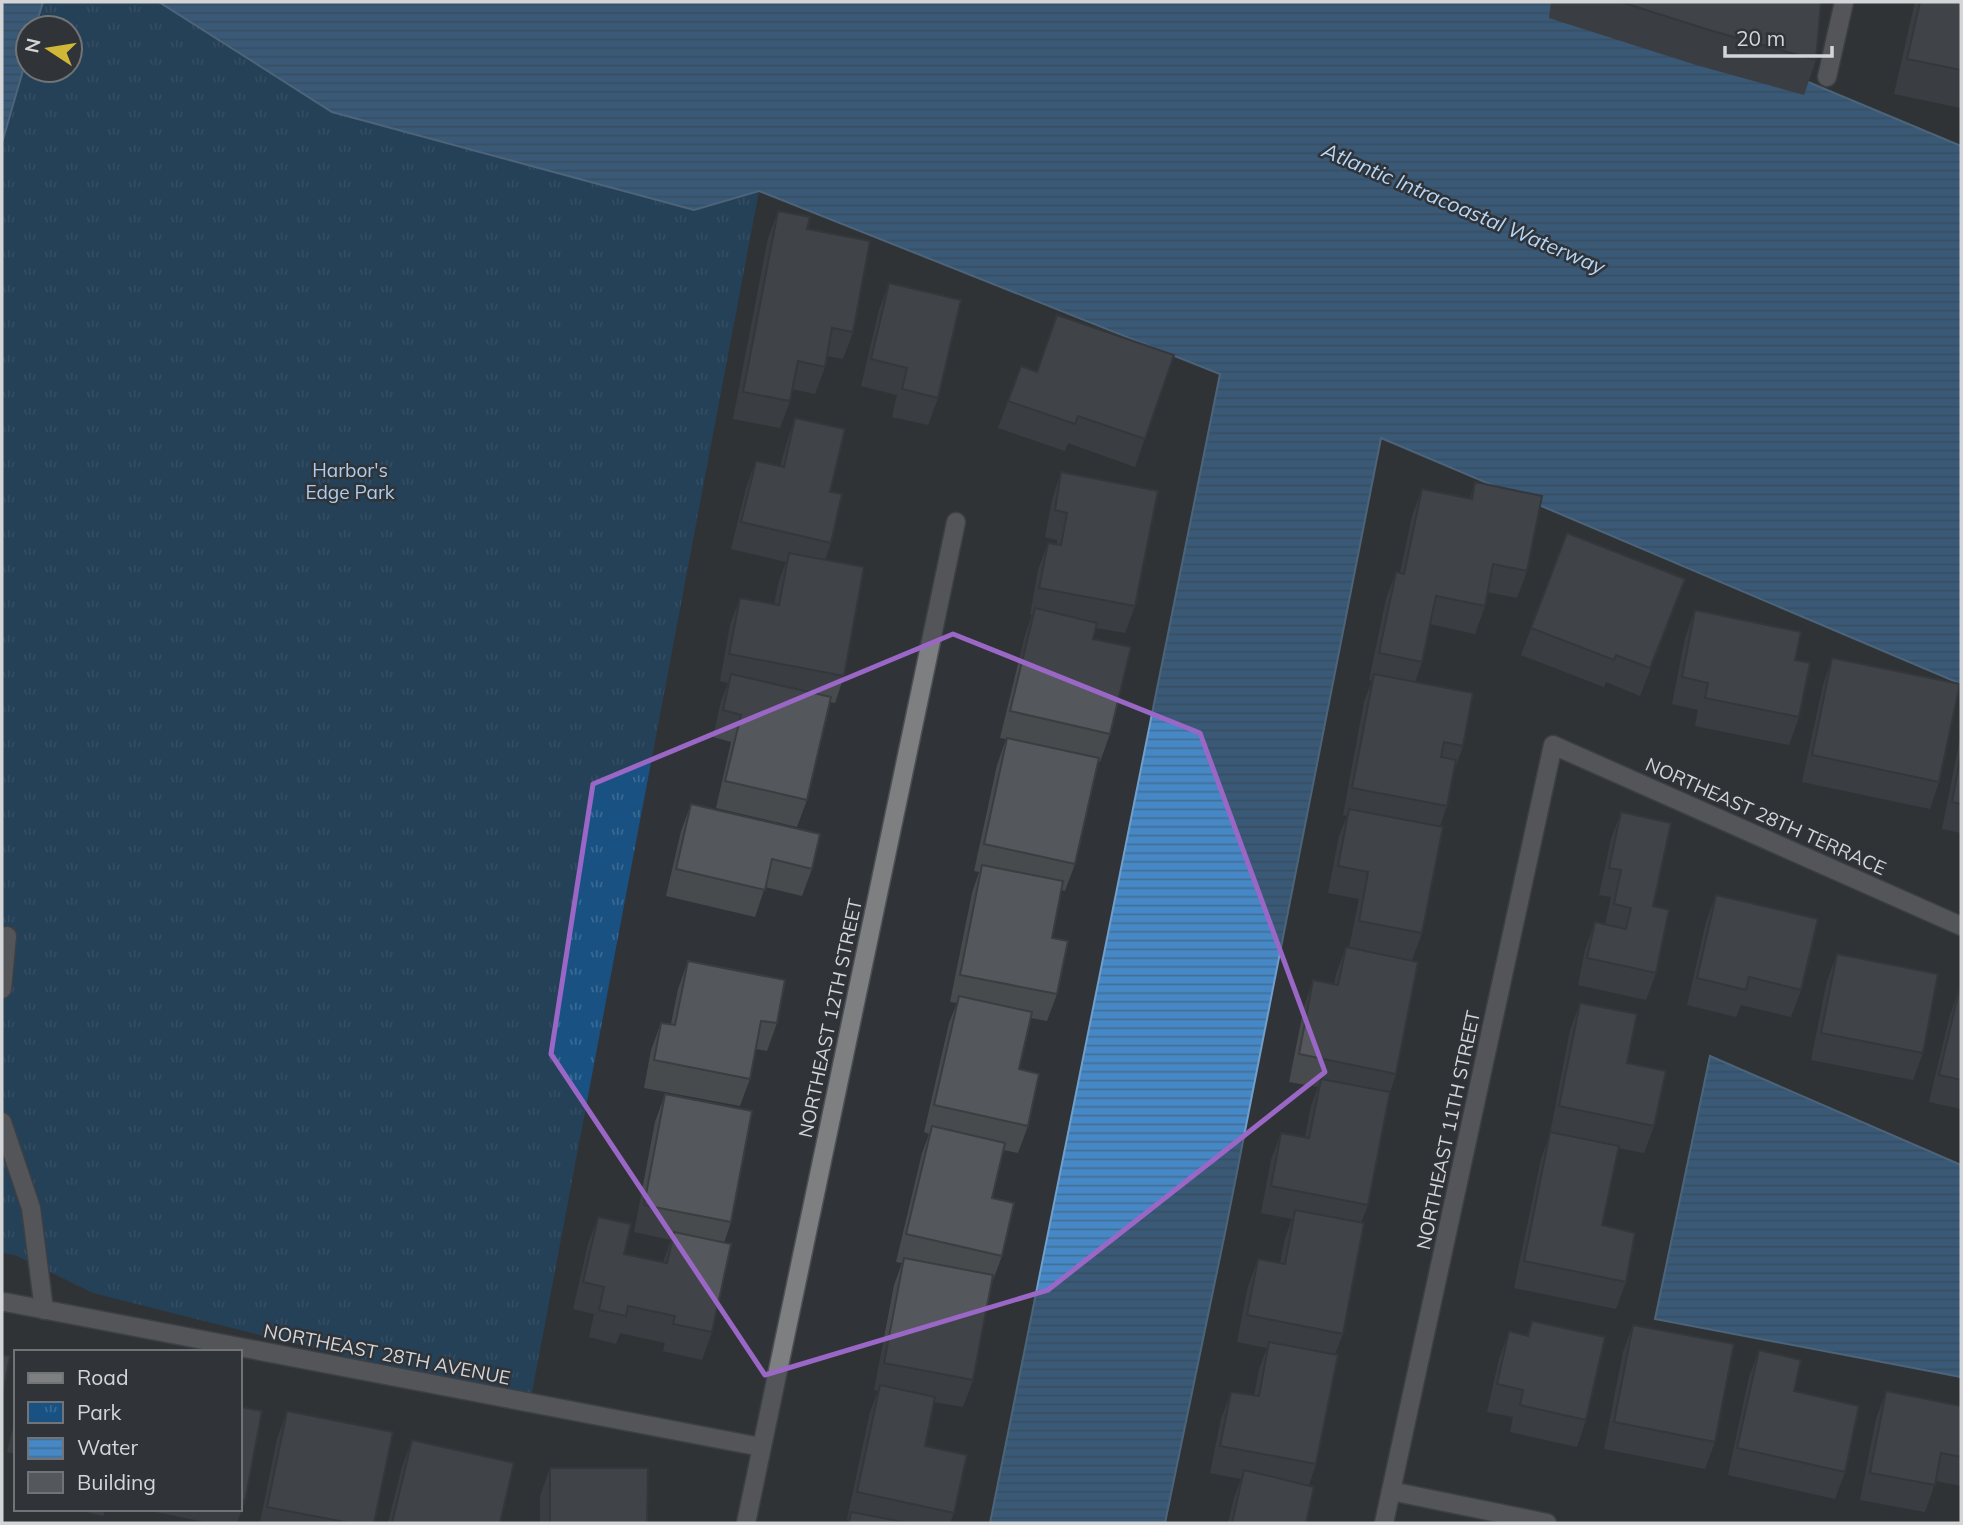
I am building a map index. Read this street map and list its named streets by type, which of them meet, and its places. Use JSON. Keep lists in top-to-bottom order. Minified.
{"streets":{"street":["NORTHEAST 28TH TERRACE","NORTHEAST 12TH STREET","NORTHEAST 11TH STREET","NORTHEAST 28TH AVENUE"]},"crossings":[["NORTHEAST 28TH TERRACE","NORTHEAST 11TH STREET"],["NORTHEAST 12TH STREET","NORTHEAST 28TH AVENUE"]],"water":["Atlantic Intracoastal Waterway"],"parks":["Harbor's Edge Park"],"legend":["Road","Park","Water","Building"],"scale_bar":"20 m","north":"left"}
